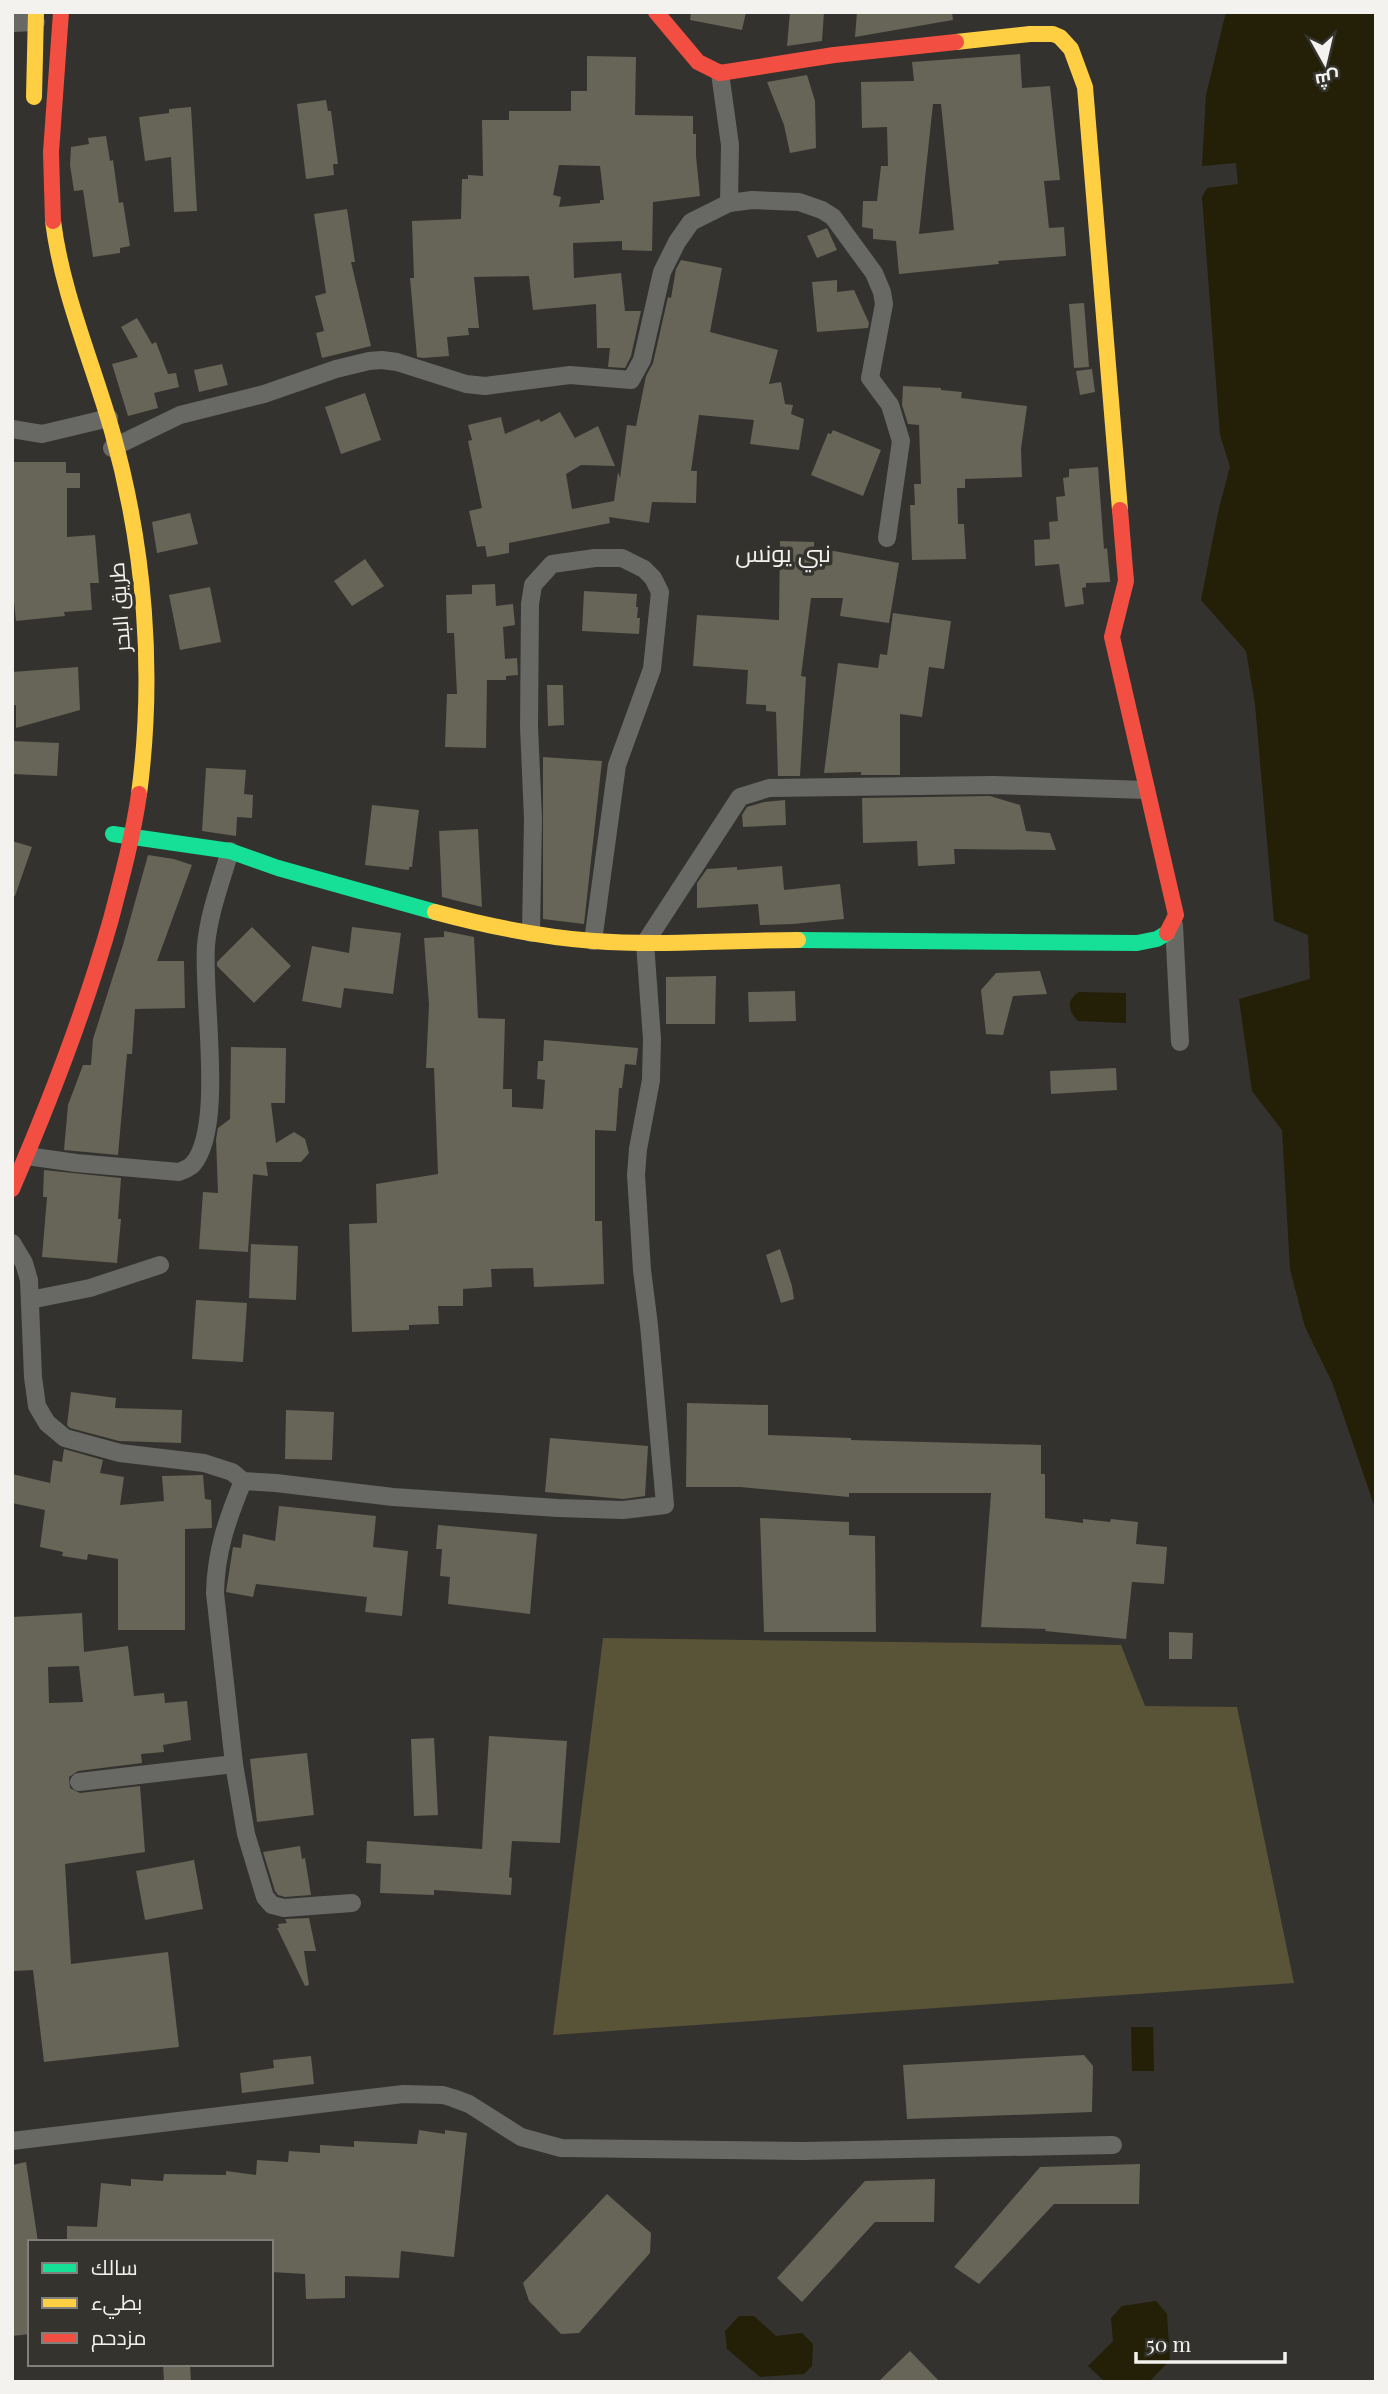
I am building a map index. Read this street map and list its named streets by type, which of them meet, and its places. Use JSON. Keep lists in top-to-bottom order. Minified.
{"streets":{"main road":["طريق البحر"]},"districts":["نبي يونس"],"legend":["سالك","بطيء","مزدحم"],"scale_bar":"50 m","north":"bottom"}
